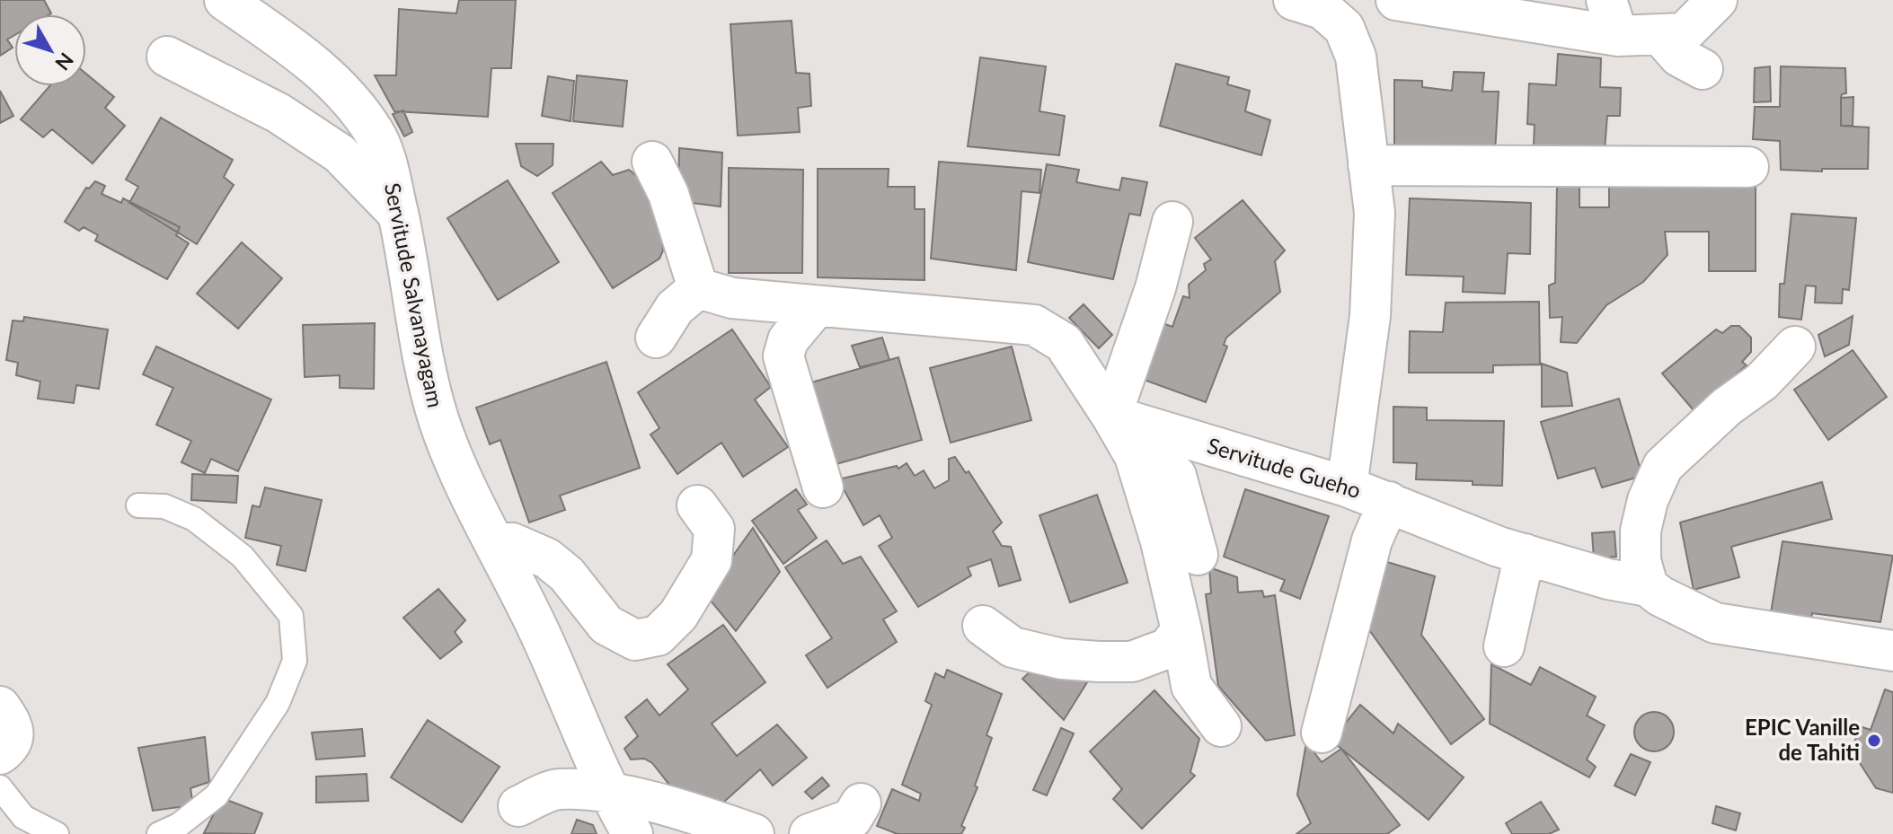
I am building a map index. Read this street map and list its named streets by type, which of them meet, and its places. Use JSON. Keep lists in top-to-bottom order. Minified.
{"streets":{"street":["Servitude Salvanayagam","Servitude Gueho"]},"places":["EPIC Vanille de Tahiti"],"north":"bottom right"}
